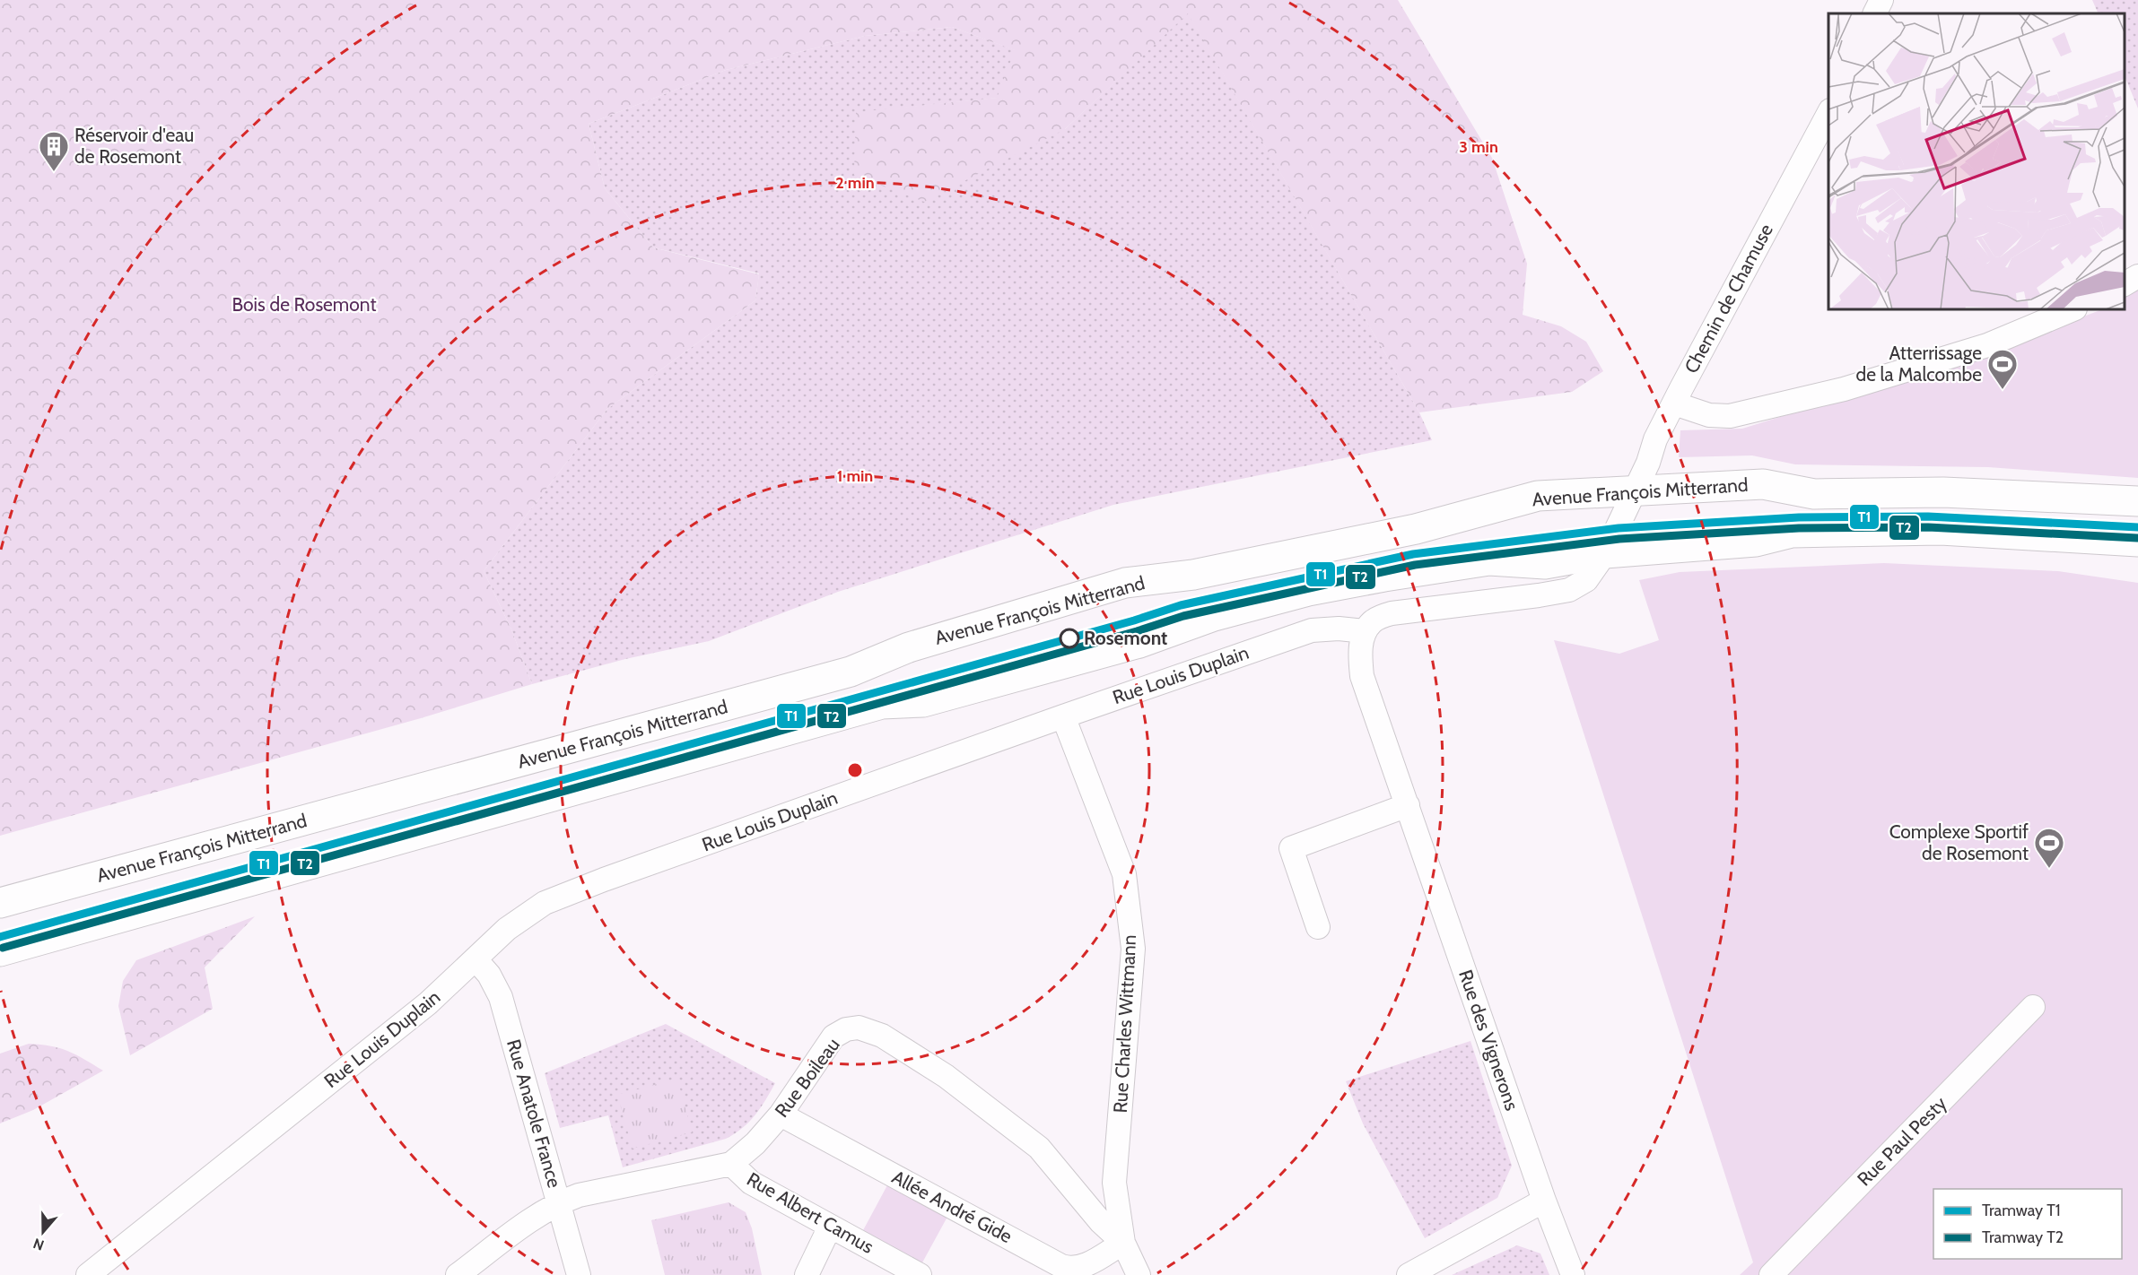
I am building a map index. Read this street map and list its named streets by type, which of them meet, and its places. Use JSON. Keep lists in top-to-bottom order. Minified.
{"streets":{"main road":["Avenue François Mitterrand"],"street":["Chemin de Chamuse","Rue Louis Duplain","Rue Charles Wittmann","Rue des Vignerons","Rue Boileau","Rue Anatole France","Rue Paul Pesty","Allée André Gide","Rue Albert Camus"]},"crossings":[["Chemin de Chamuse","Avenue François Mitterrand"],["Rue Louis Duplain","Rue Charles Wittmann"],["Rue Louis Duplain","Rue des Vignerons"],["Rue Louis Duplain","Rue Anatole France"],["Rue Charles Wittmann","Rue Boileau"],["Rue Charles Wittmann","Allée André Gide"],["Rue Boileau","Rue Anatole France"],["Rue Boileau","Allée André Gide"],["Rue Boileau","Rue Albert Camus"]],"parks":["Bois de Rosemont"],"places":{"building":["Réservoir d'eau de Rosemont"],"sports":["Atterrissage de la Malcombe","Complexe Sportif de Rosemont"],"other":["Rosemont"]},"lines":["tram line T1","tram line T2"],"legend":["Tramway T1","Tramway T2"],"north":"bottom","rings":["3 min","2 min","1 min"]}
